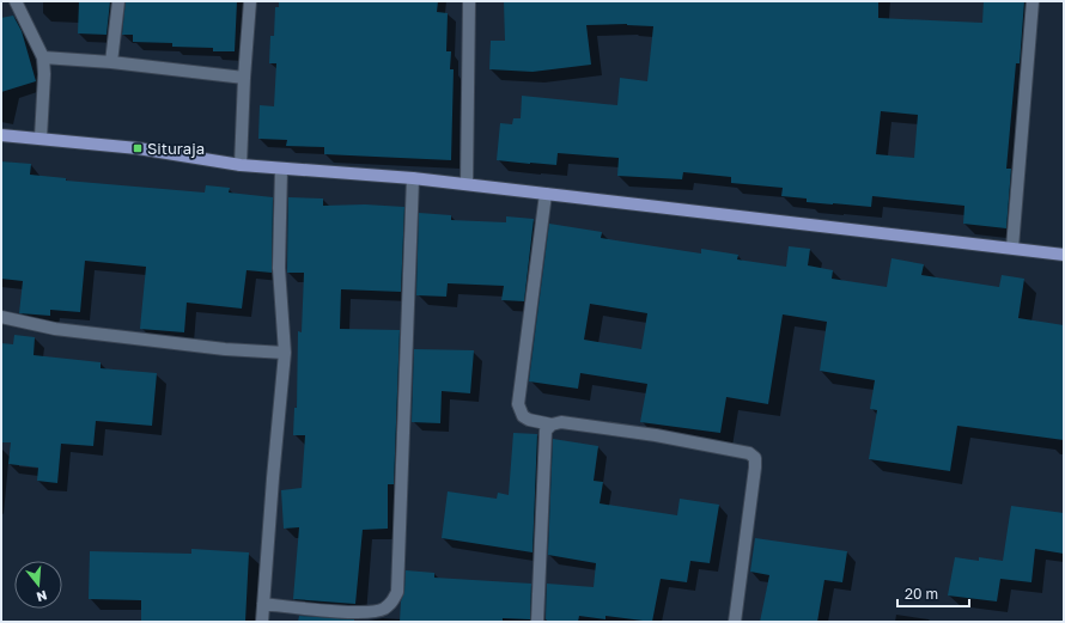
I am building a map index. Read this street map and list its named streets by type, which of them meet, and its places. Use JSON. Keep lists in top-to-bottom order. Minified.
{"places":{"transit":["Situraja"]},"scale_bar":"20 m","north":"bottom"}
